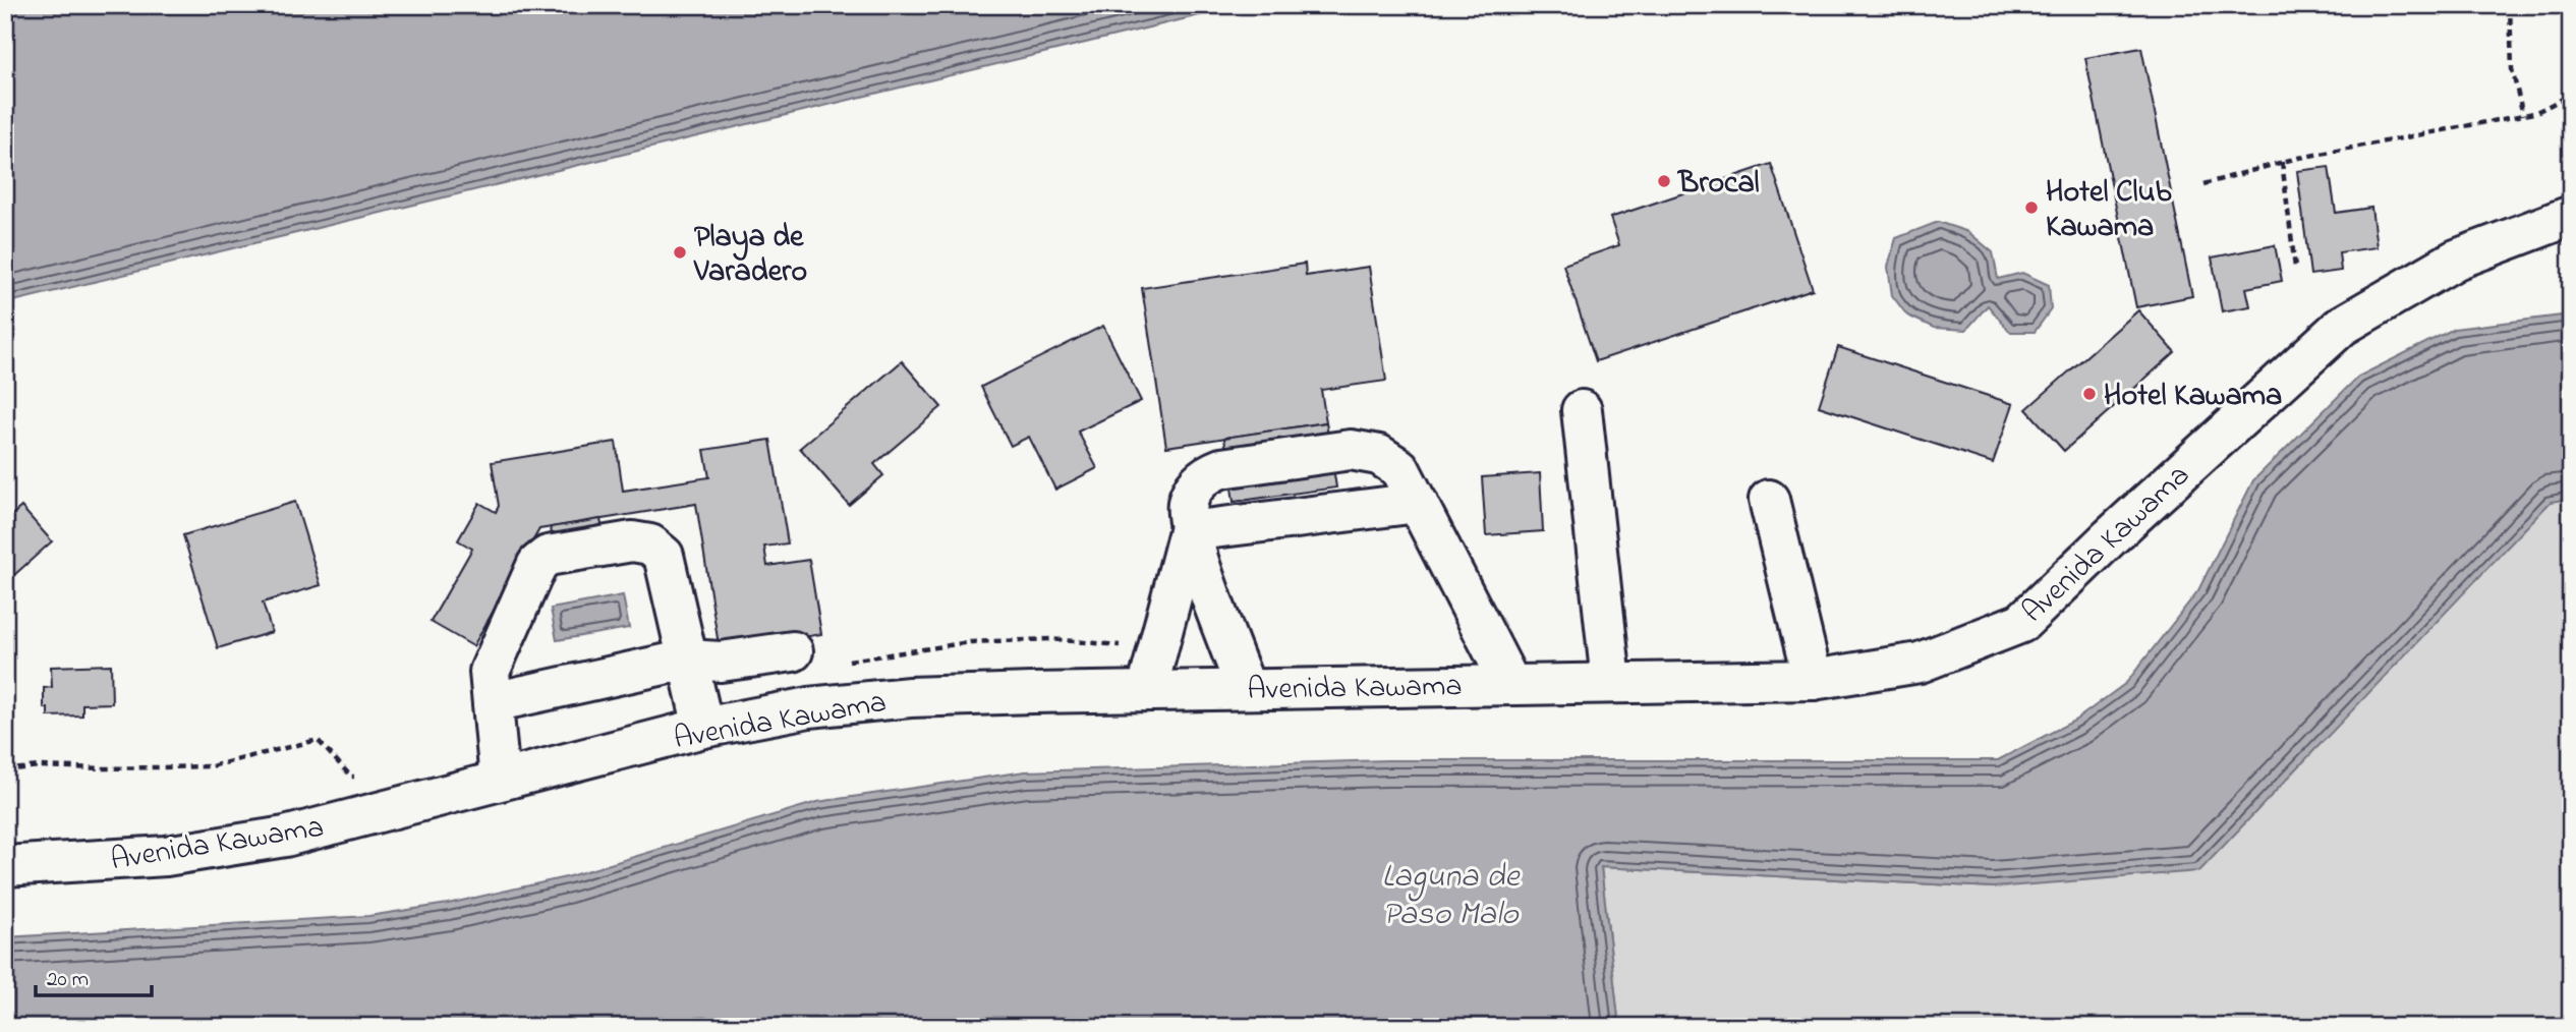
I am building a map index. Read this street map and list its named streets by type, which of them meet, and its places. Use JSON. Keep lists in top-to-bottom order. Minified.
{"streets":{"main road":["Avenida Kawama"]},"water":["Laguna de Paso Malo"],"places":["Brocal","Hotel Club Kawama","Playa de Varadero","Hotel Kawama"],"scale_bar":"20 m"}
